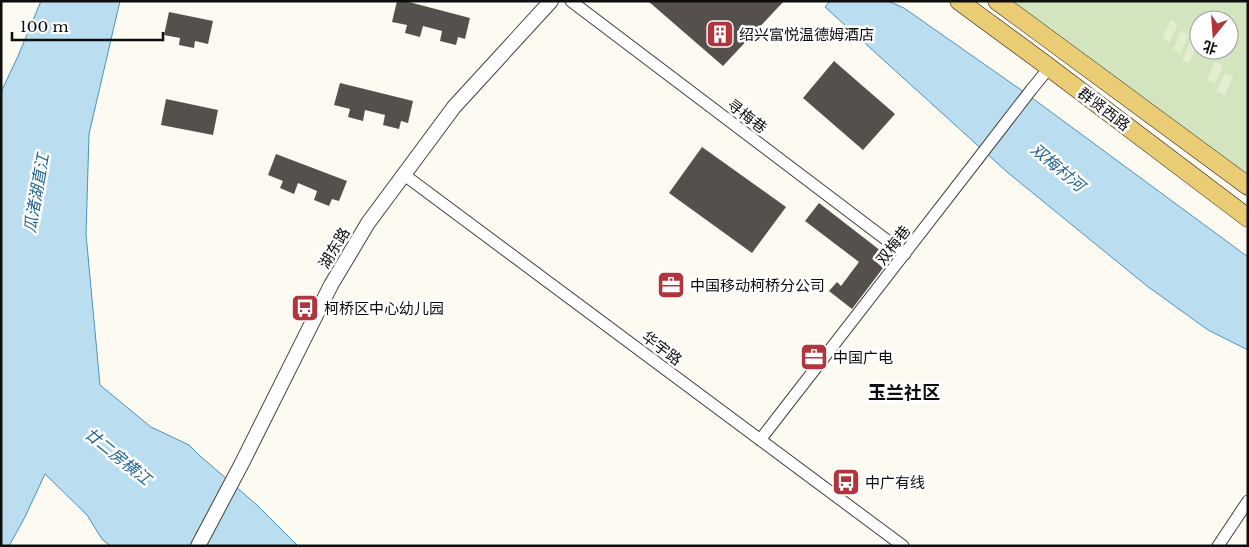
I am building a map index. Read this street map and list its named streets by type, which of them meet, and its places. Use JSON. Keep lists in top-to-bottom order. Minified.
{"streets":{"main road":["群贤西路"],"street":["寻梅巷","双梅巷","湖东路","华宇路"]},"crossings":[["群贤西路","双梅巷"],["寻梅巷","双梅巷"],["双梅巷","华宇路"],["湖东路","华宇路"]],"districts":["玉兰社区"],"water":["双梅村河","瓜渚湖直江","廿二房横江"],"places":{"building":["绍兴富悦温德姆酒店"],"office":["中国移动柯桥分公司","中国广电"],"bus stop":["柯桥区中心幼儿园","中广有线"]},"scale_bar":"100 m","north":"bottom"}
